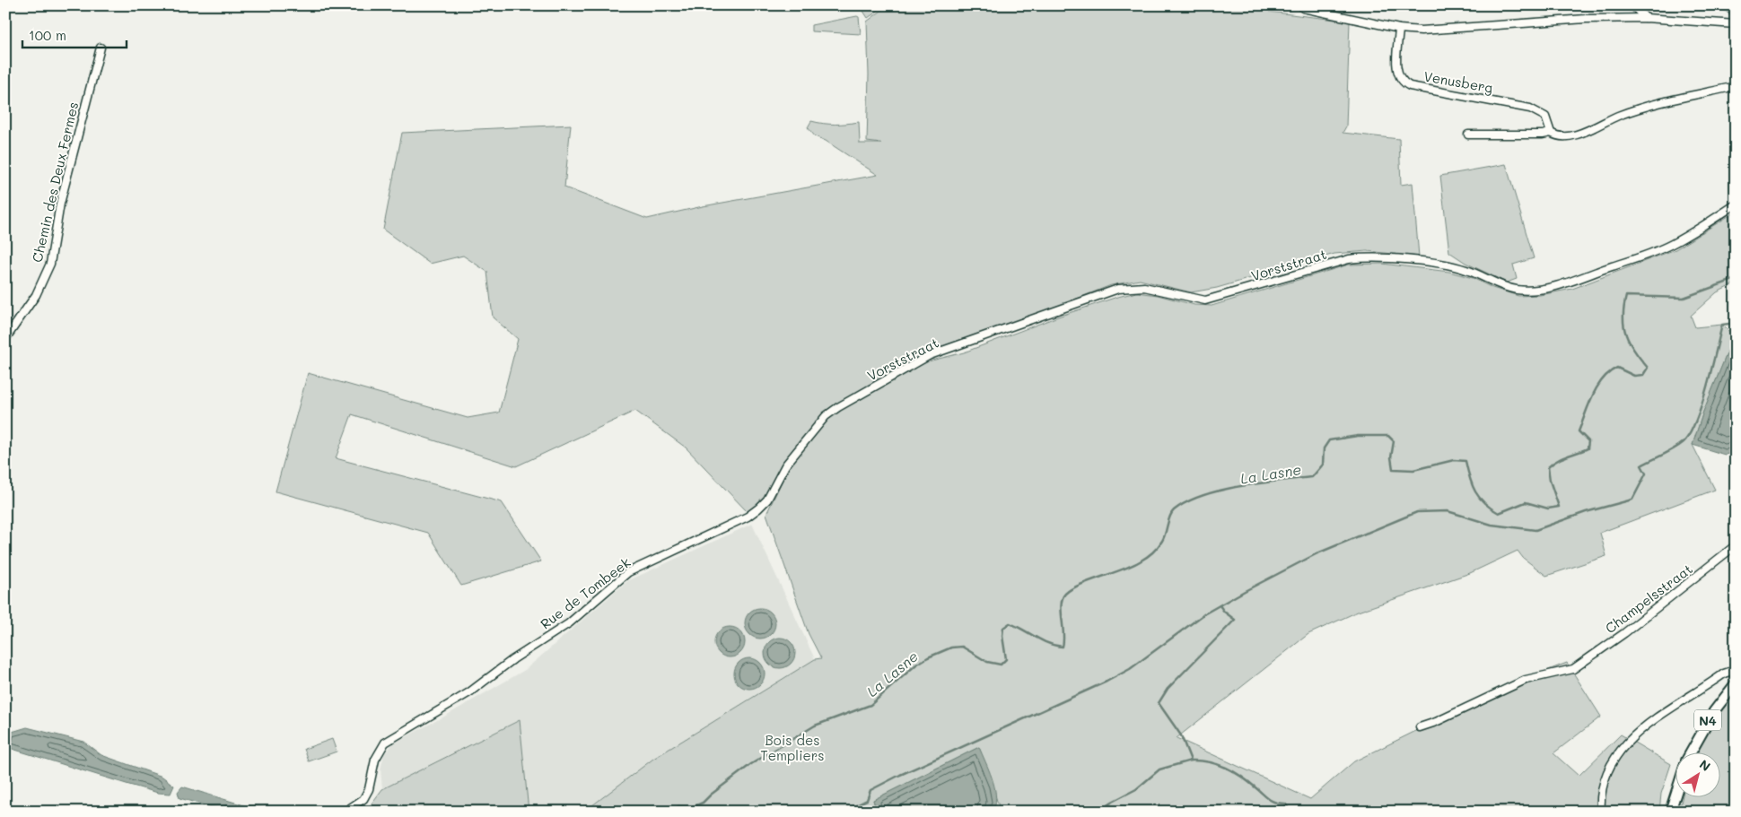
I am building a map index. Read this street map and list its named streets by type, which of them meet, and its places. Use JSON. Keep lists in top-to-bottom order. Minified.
{"streets":{"main road":["N4"],"street":["Venusberg","Chemin des Deux Fermes","Vorststraat","Rue de Tombeek","Champelsstraat"]},"crossings":[["Vorststraat","Rue de Tombeek"]],"water":["La Lasne"],"parks":["Bois des Templiers"],"scale_bar":"100 m","north":"top right"}
